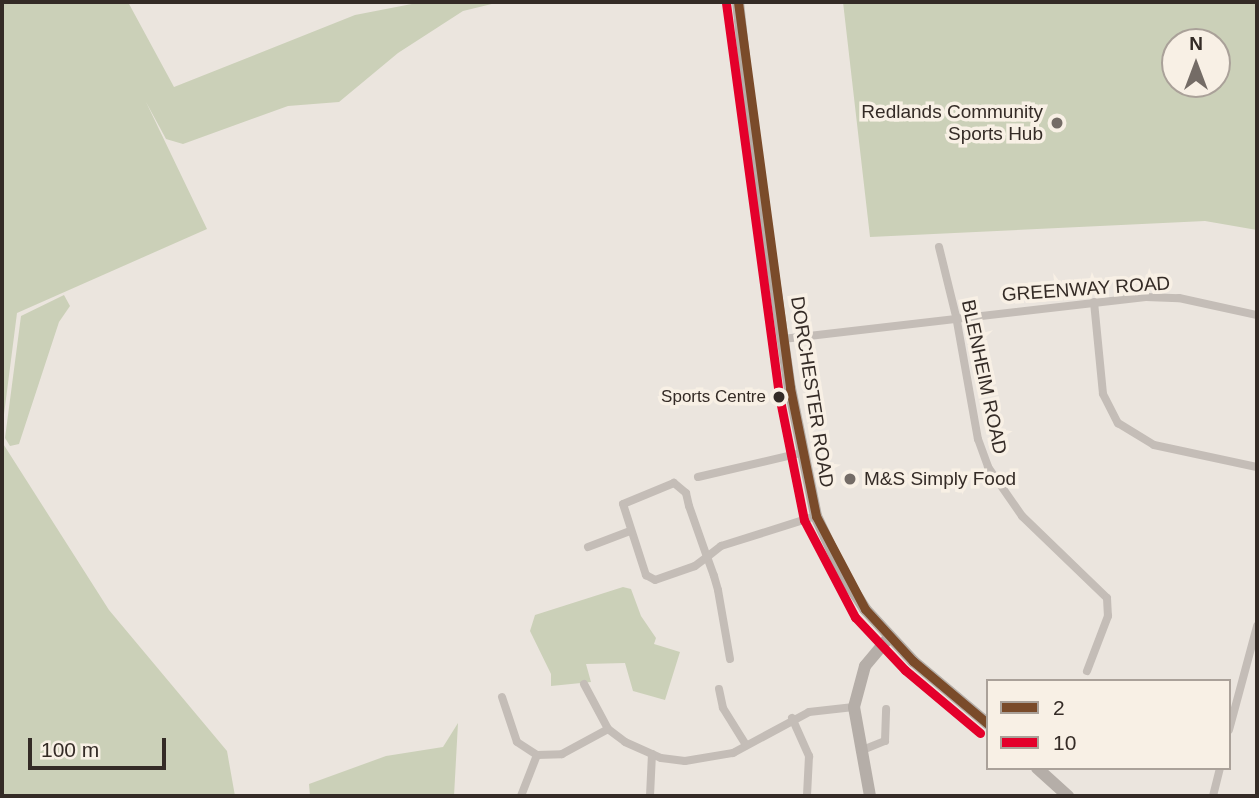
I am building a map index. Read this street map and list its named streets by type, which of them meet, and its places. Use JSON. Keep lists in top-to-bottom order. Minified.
{"streets":{"main road":["DORCHESTER ROAD"],"street":["GREENWAY ROAD","BLENHEIM ROAD"]},"crossings":[["GREENWAY ROAD","BLENHEIM ROAD"],["GREENWAY ROAD","DORCHESTER ROAD"]],"places":["Redlands Community Sports Hub","Sports Centre","M&S Simply Food"],"lines":["transit line 2","transit line 10"],"legend":["2","10"],"scale_bar":"100 m","north":"top"}
